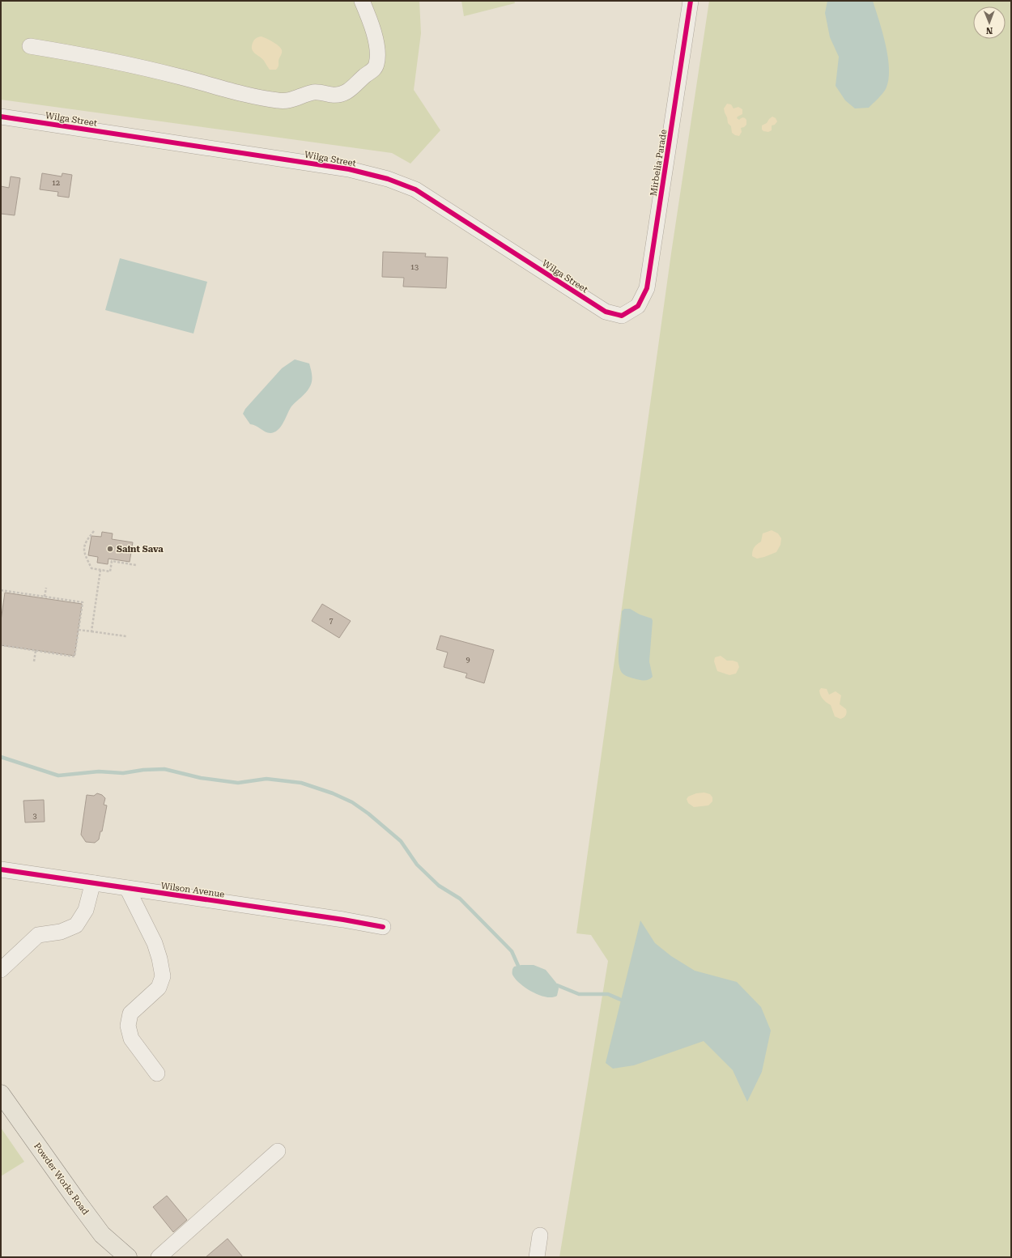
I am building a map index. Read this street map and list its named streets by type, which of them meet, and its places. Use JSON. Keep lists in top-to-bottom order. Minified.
{"streets":{"main road":["Powder Works Road"],"street":["Wilga Street","Mirbelia Parade","Wilson Avenue"]},"crossings":[["Wilga Street","Mirbelia Parade"]],"places":["Saint Sava"],"house_numbers":["12","13","7","9","3"],"north":"bottom"}
